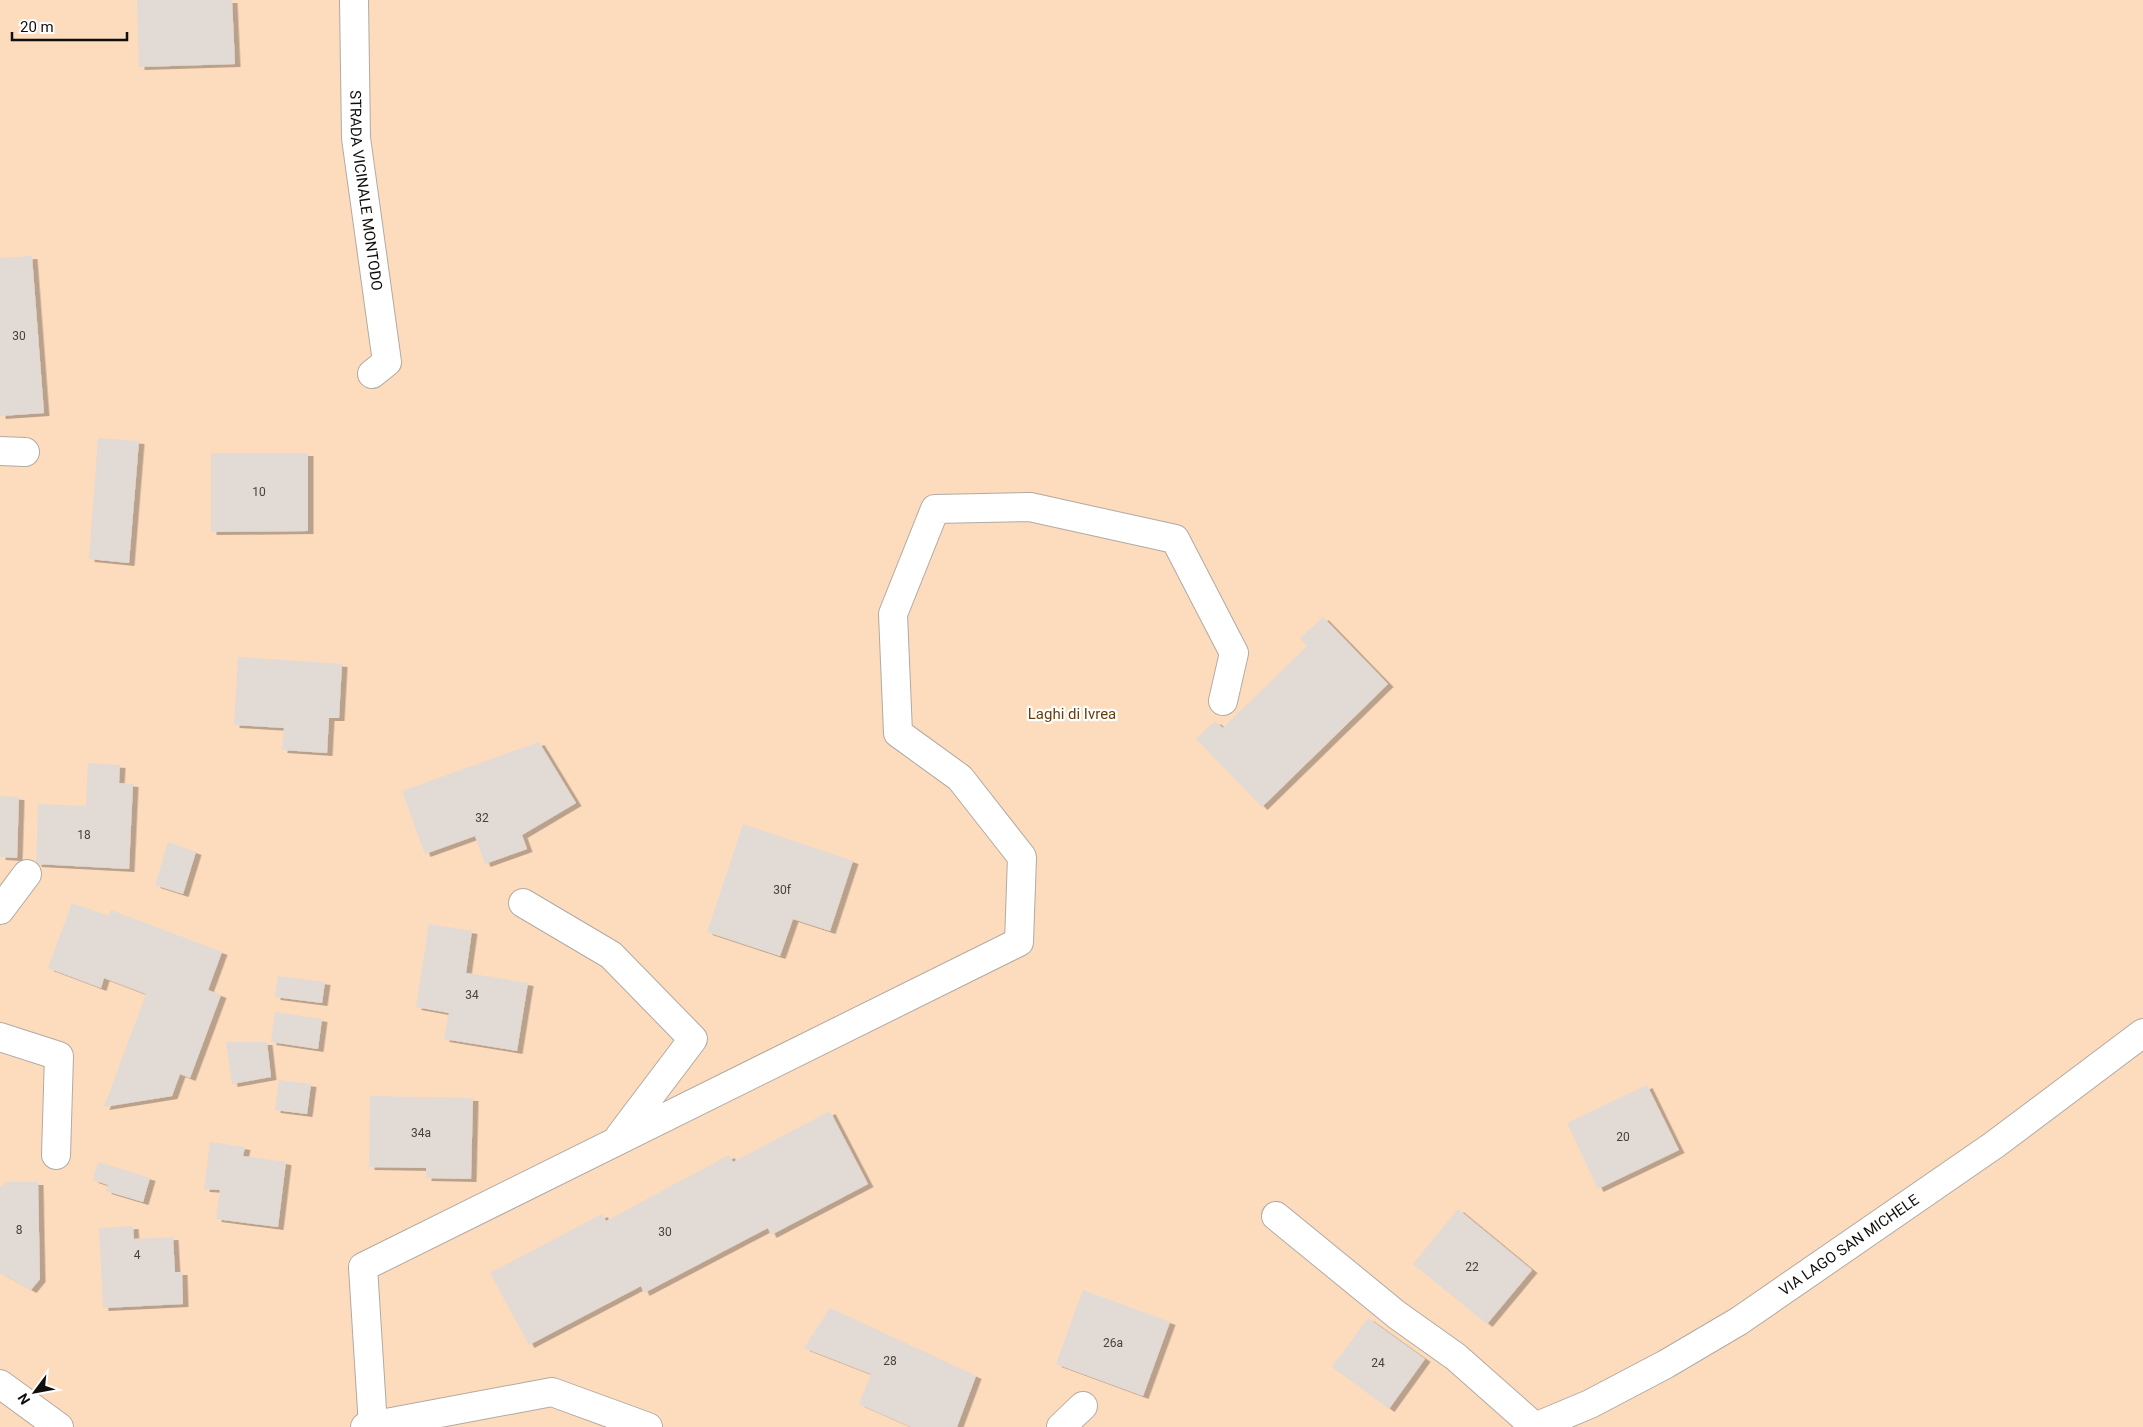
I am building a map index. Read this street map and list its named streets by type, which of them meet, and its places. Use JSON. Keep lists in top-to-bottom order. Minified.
{"streets":{"street":["STRADA VICINALE MONTODO","VIA LAGO SAN MICHELE"]},"parks":["Laghi di Ivrea"],"house_numbers":["30","10","32","18","30f","34","34a","20","8","30","4","22","26a","28","24"],"scale_bar":"20 m","north":"bottom left"}
